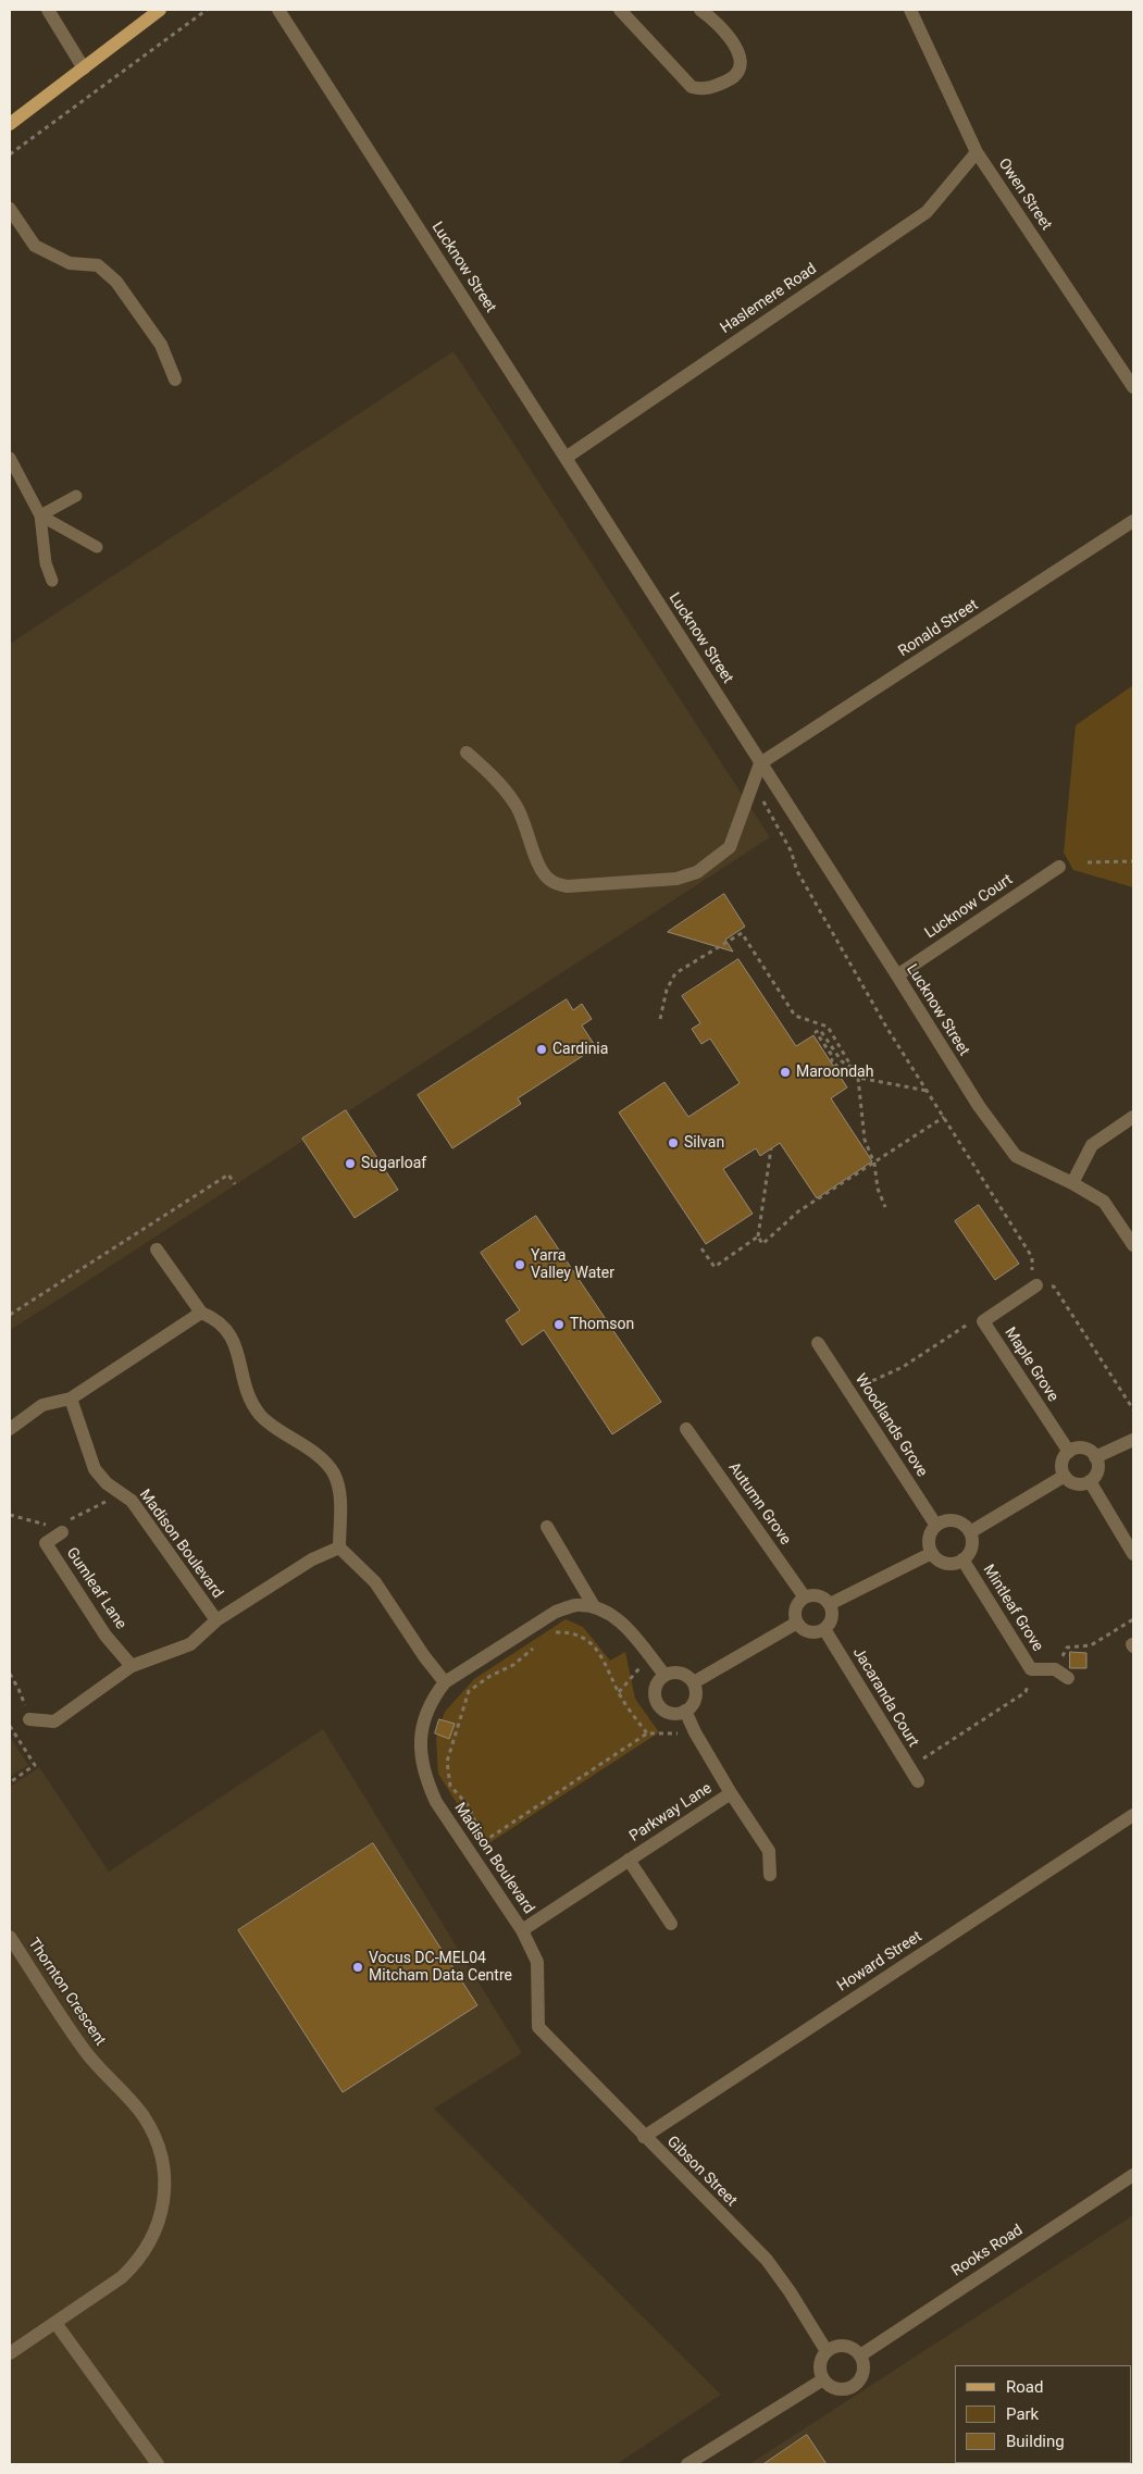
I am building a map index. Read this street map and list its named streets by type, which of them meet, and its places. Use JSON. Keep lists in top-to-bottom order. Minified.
{"streets":{"street":["Owen Street","Lucknow Street","Haslemere Road","Ronald Street","Lucknow Court","Maple Grove","Woodlands Grove","Autumn Grove","Madison Boulevard","Gumleaf Lane","Mintleaf Grove","Jacaranda Court","Parkway Lane","Howard Street","Thornton Crescent","Gibson Street","Rooks Road"]},"crossings":[["Owen Street","Haslemere Road"],["Lucknow Street","Haslemere Road"],["Lucknow Street","Ronald Street"],["Lucknow Street","Lucknow Court"],["Woodlands Grove","Mintleaf Grove"],["Autumn Grove","Jacaranda Court"],["Madison Boulevard","Parkway Lane"],["Madison Boulevard","Gibson Street"],["Howard Street","Gibson Street"],["Gibson Street","Rooks Road"]],"places":["Cardinia","Maroondah","Silvan","Sugarloaf","Yarra Valley Water","Thomson","Vocus DC-MEL04 Mitcham Data Centre"],"legend":["Road","Park","Building"]}
